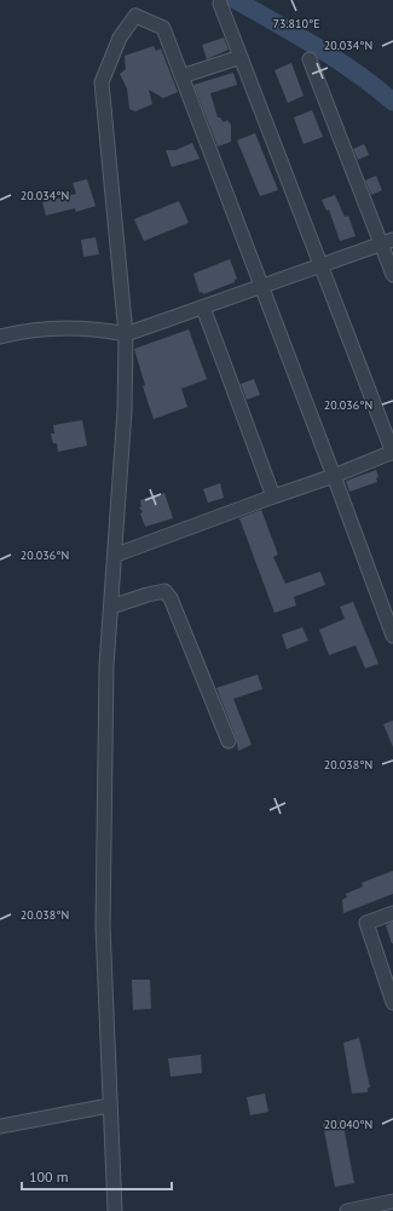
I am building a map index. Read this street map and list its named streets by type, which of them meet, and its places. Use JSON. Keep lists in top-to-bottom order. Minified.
{"scale_bar":"100 m","coordinates":["73.810°E","20.034°N","20.036°N","20.038°N","20.040°N"]}
